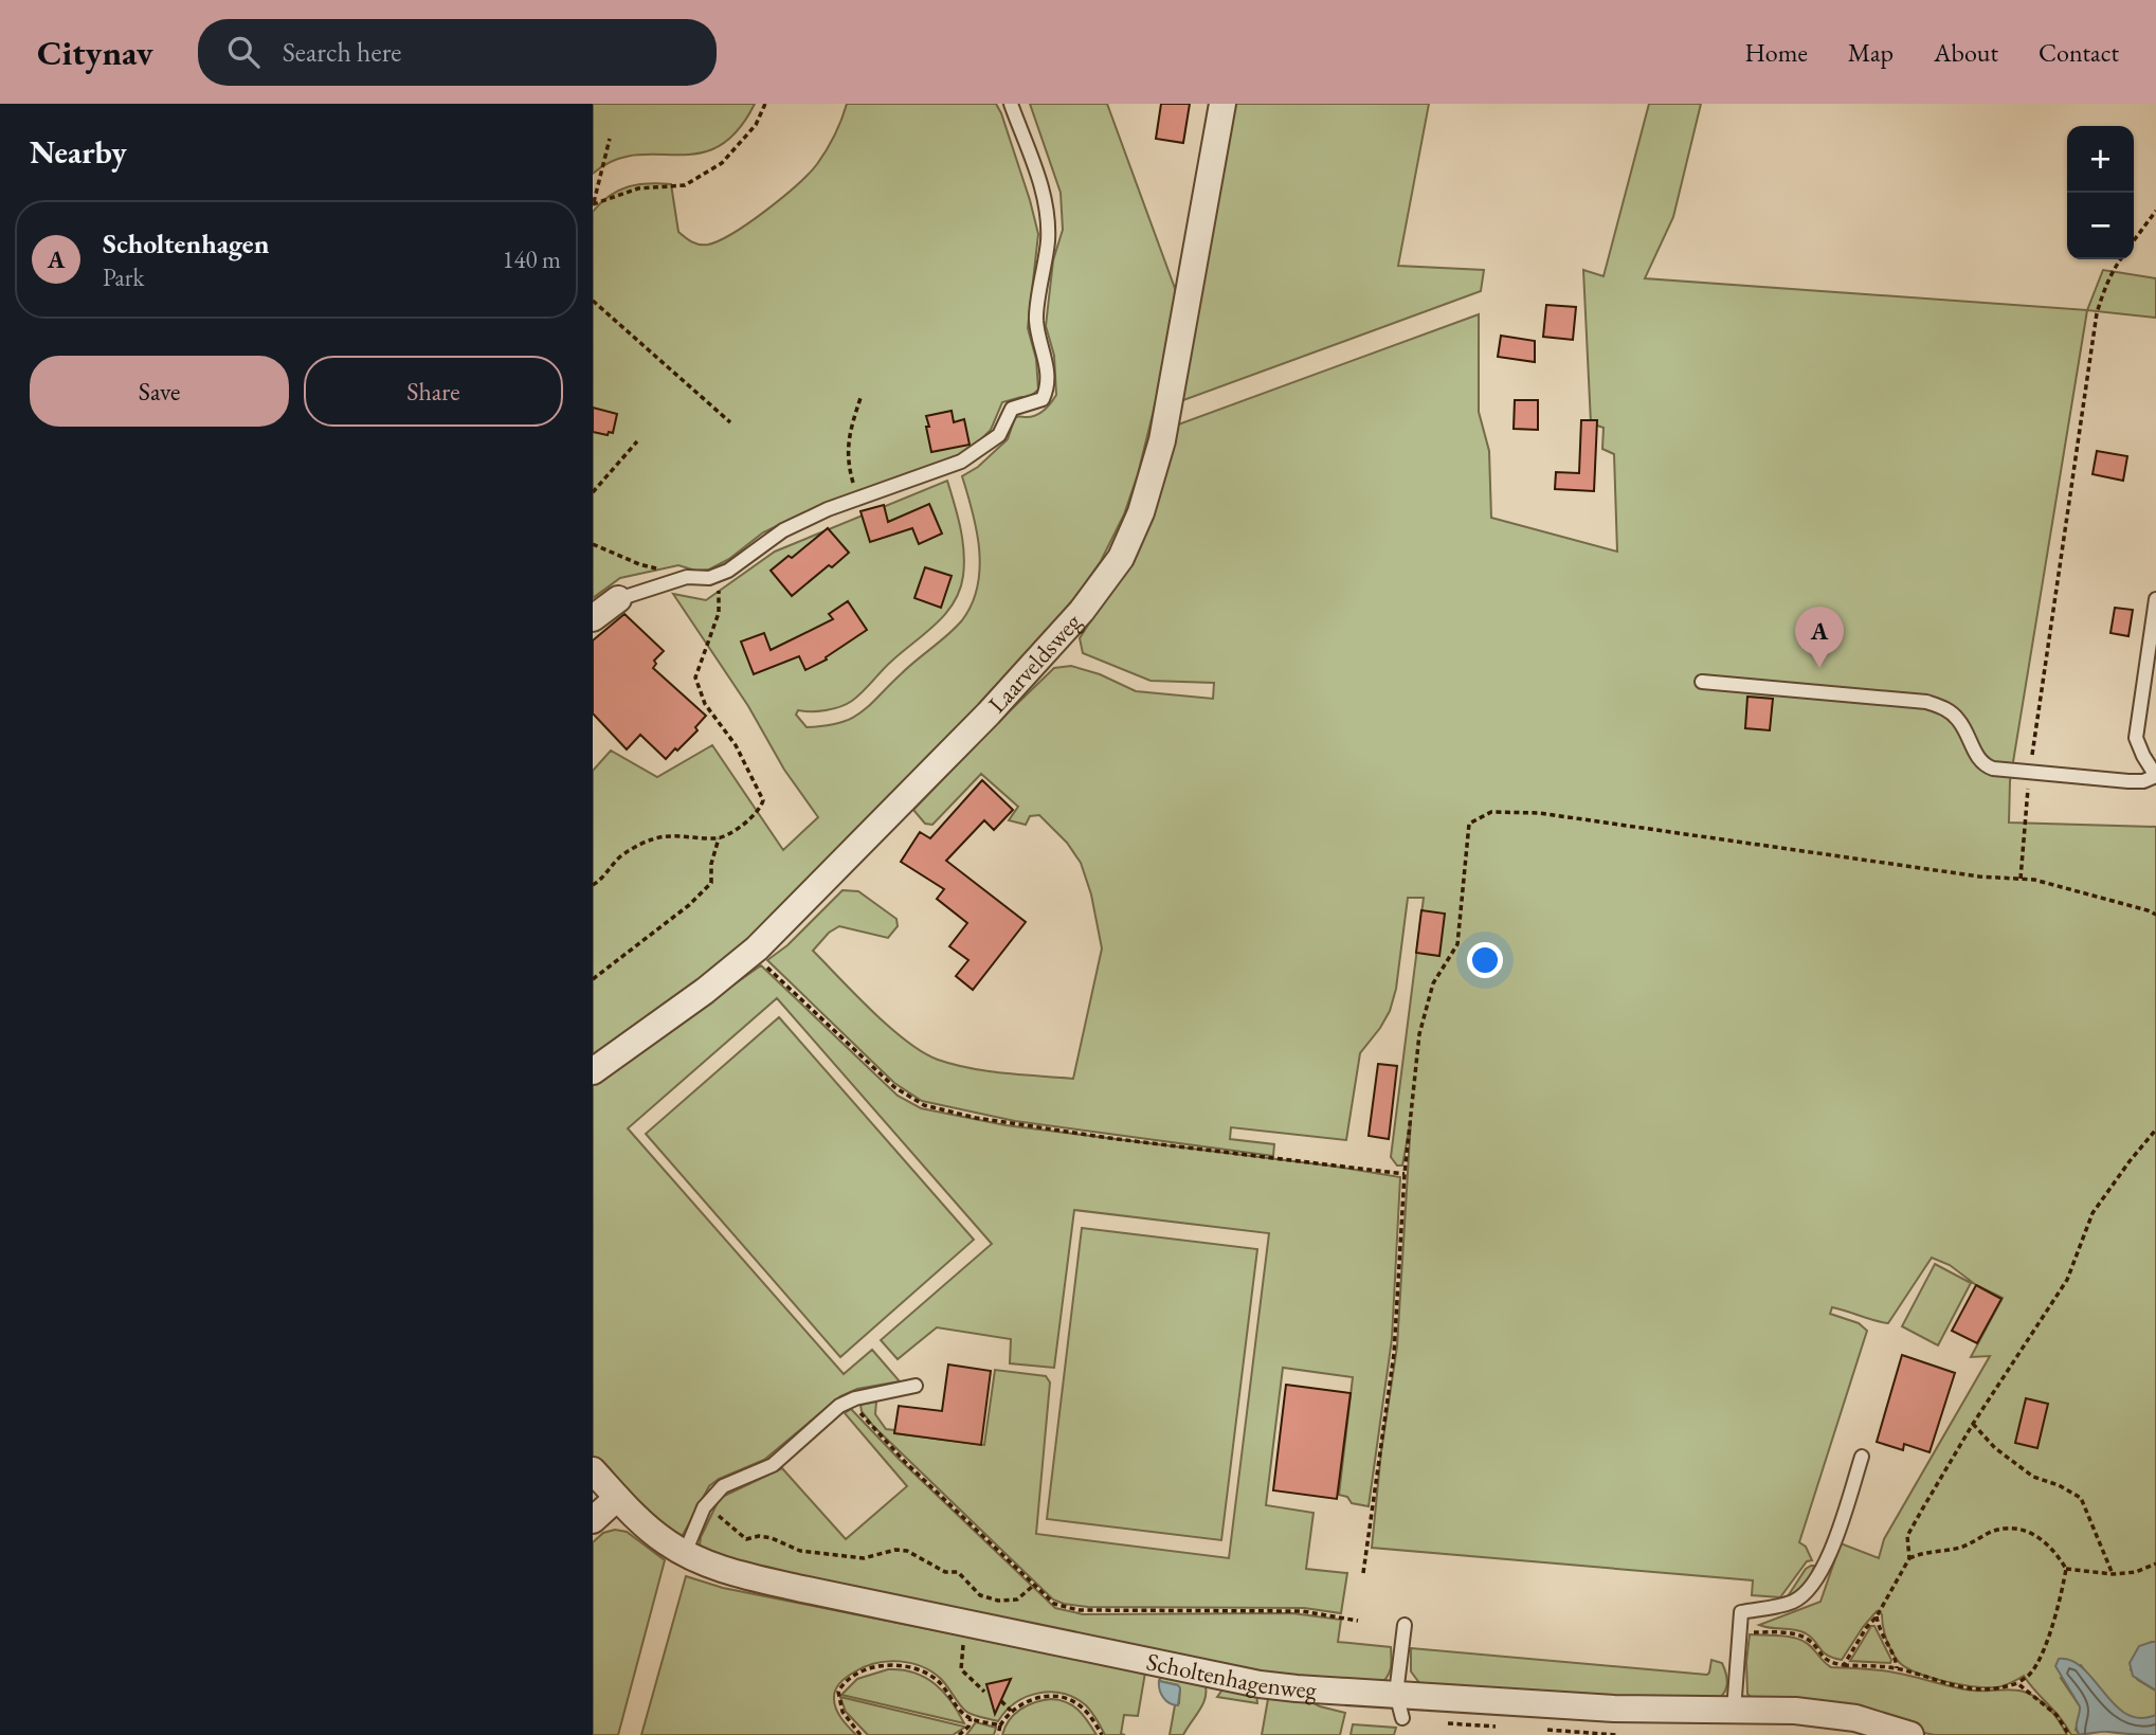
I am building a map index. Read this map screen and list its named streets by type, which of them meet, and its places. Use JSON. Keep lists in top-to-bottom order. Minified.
{"streets":{"street":["Laarveldsweg","Scholtenhagenweg"]},"page":{"header":"Citynav","search":"Search here","nav":["Home","Map","About","Contact"],"heading":"Nearby","map_buttons":["+","−"],"list":[{"mark":"A","name":"Scholtenhagen","note":"Park","value":"140 m"}],"buttons":["Save","Share"],"pins":"A"}}
